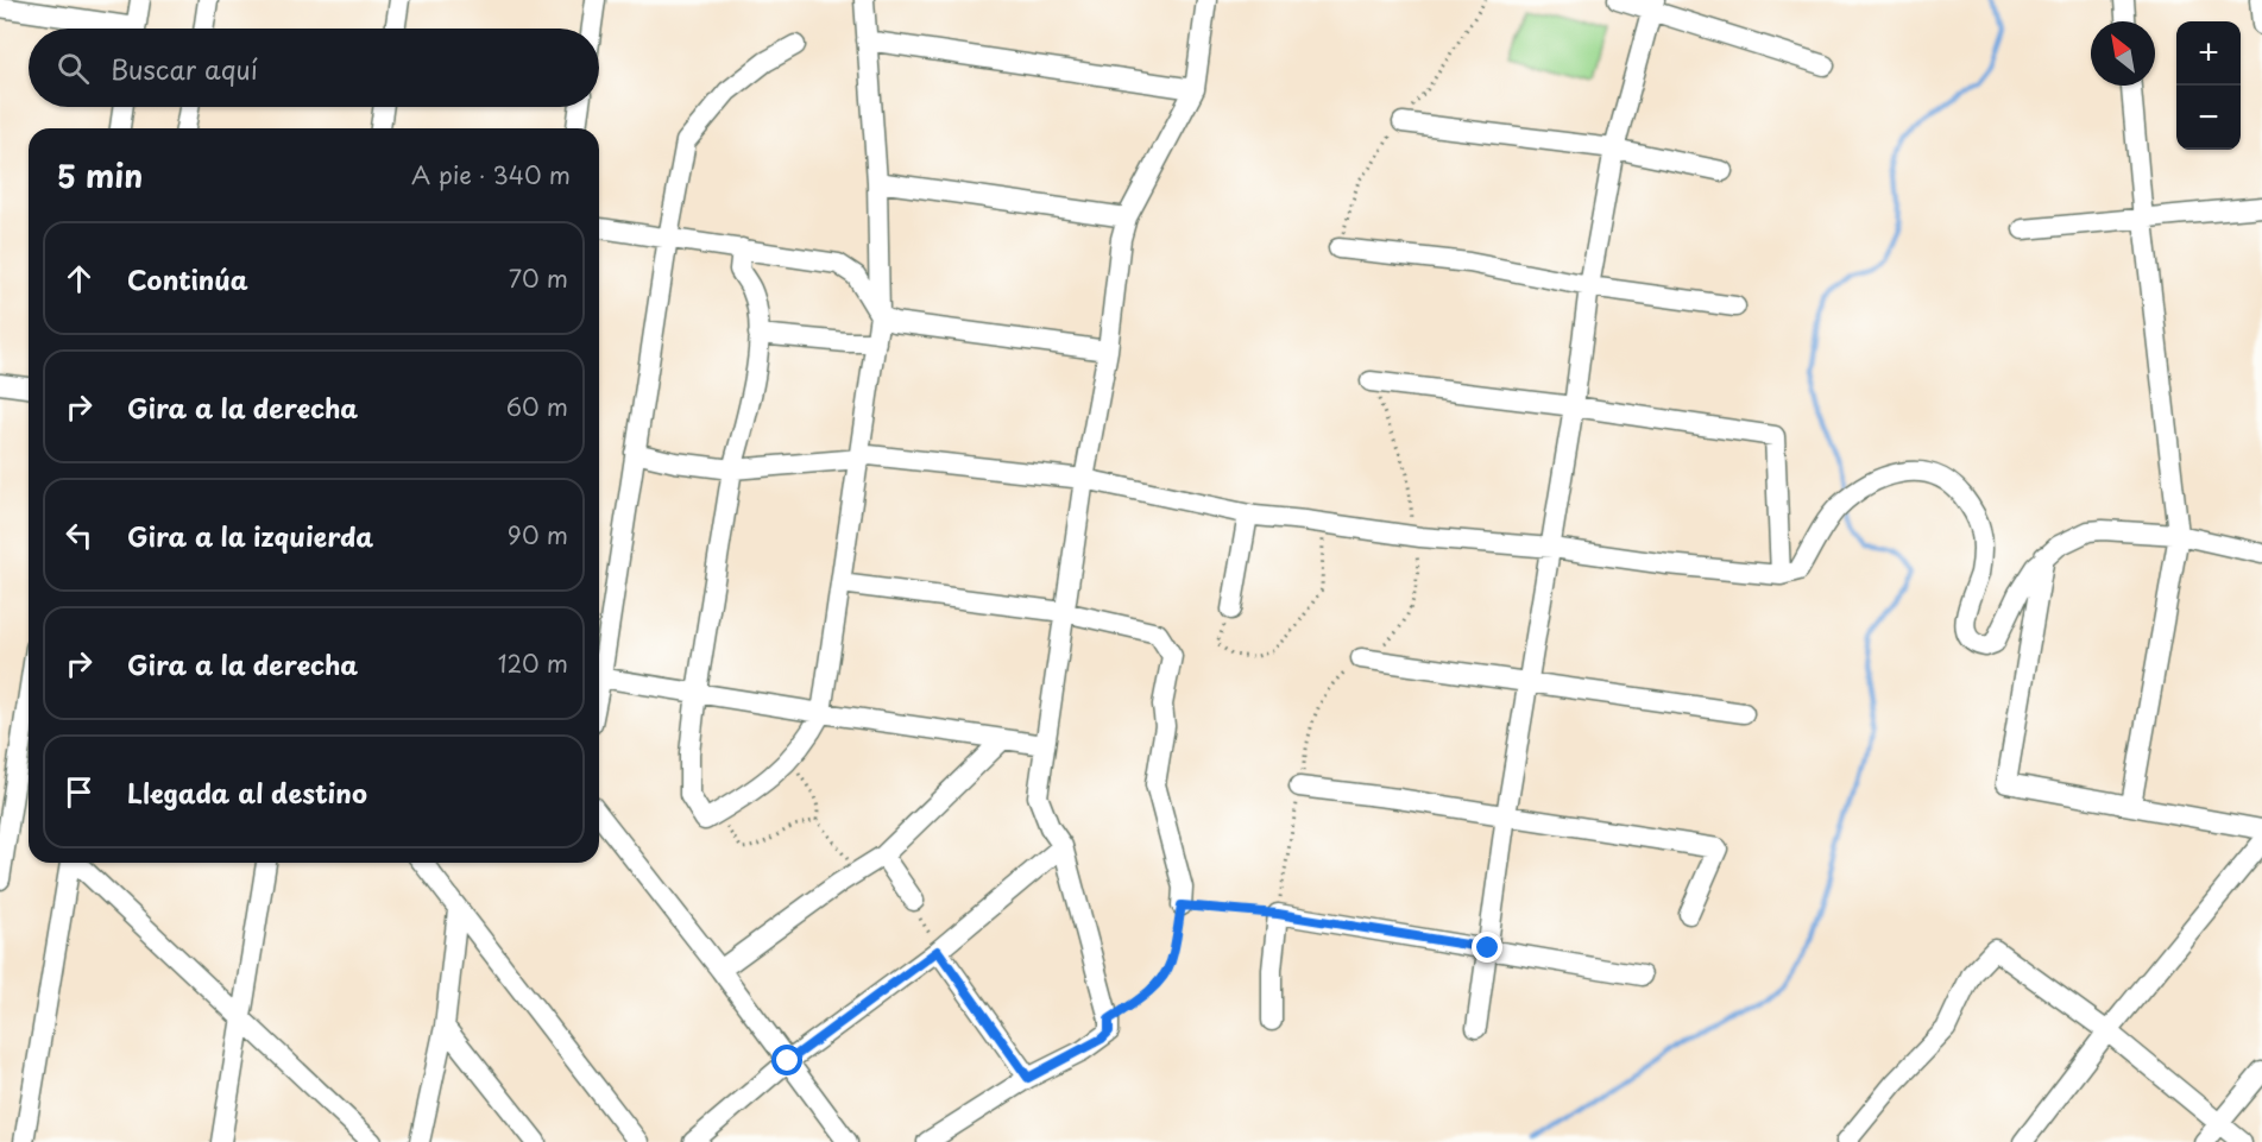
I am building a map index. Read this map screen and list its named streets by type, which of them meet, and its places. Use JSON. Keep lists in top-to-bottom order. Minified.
{"north":"top left","page":{"map_buttons":["+","−"],"search":"Buscar aquí","heading":["5 min","A pie · 340 m"],"list":[["Continúa","70 m"],["Gira a la derecha","60 m"],["Gira a la izquierda","90 m"],["Gira a la derecha","120 m"],"Llegada al destino"]}}
